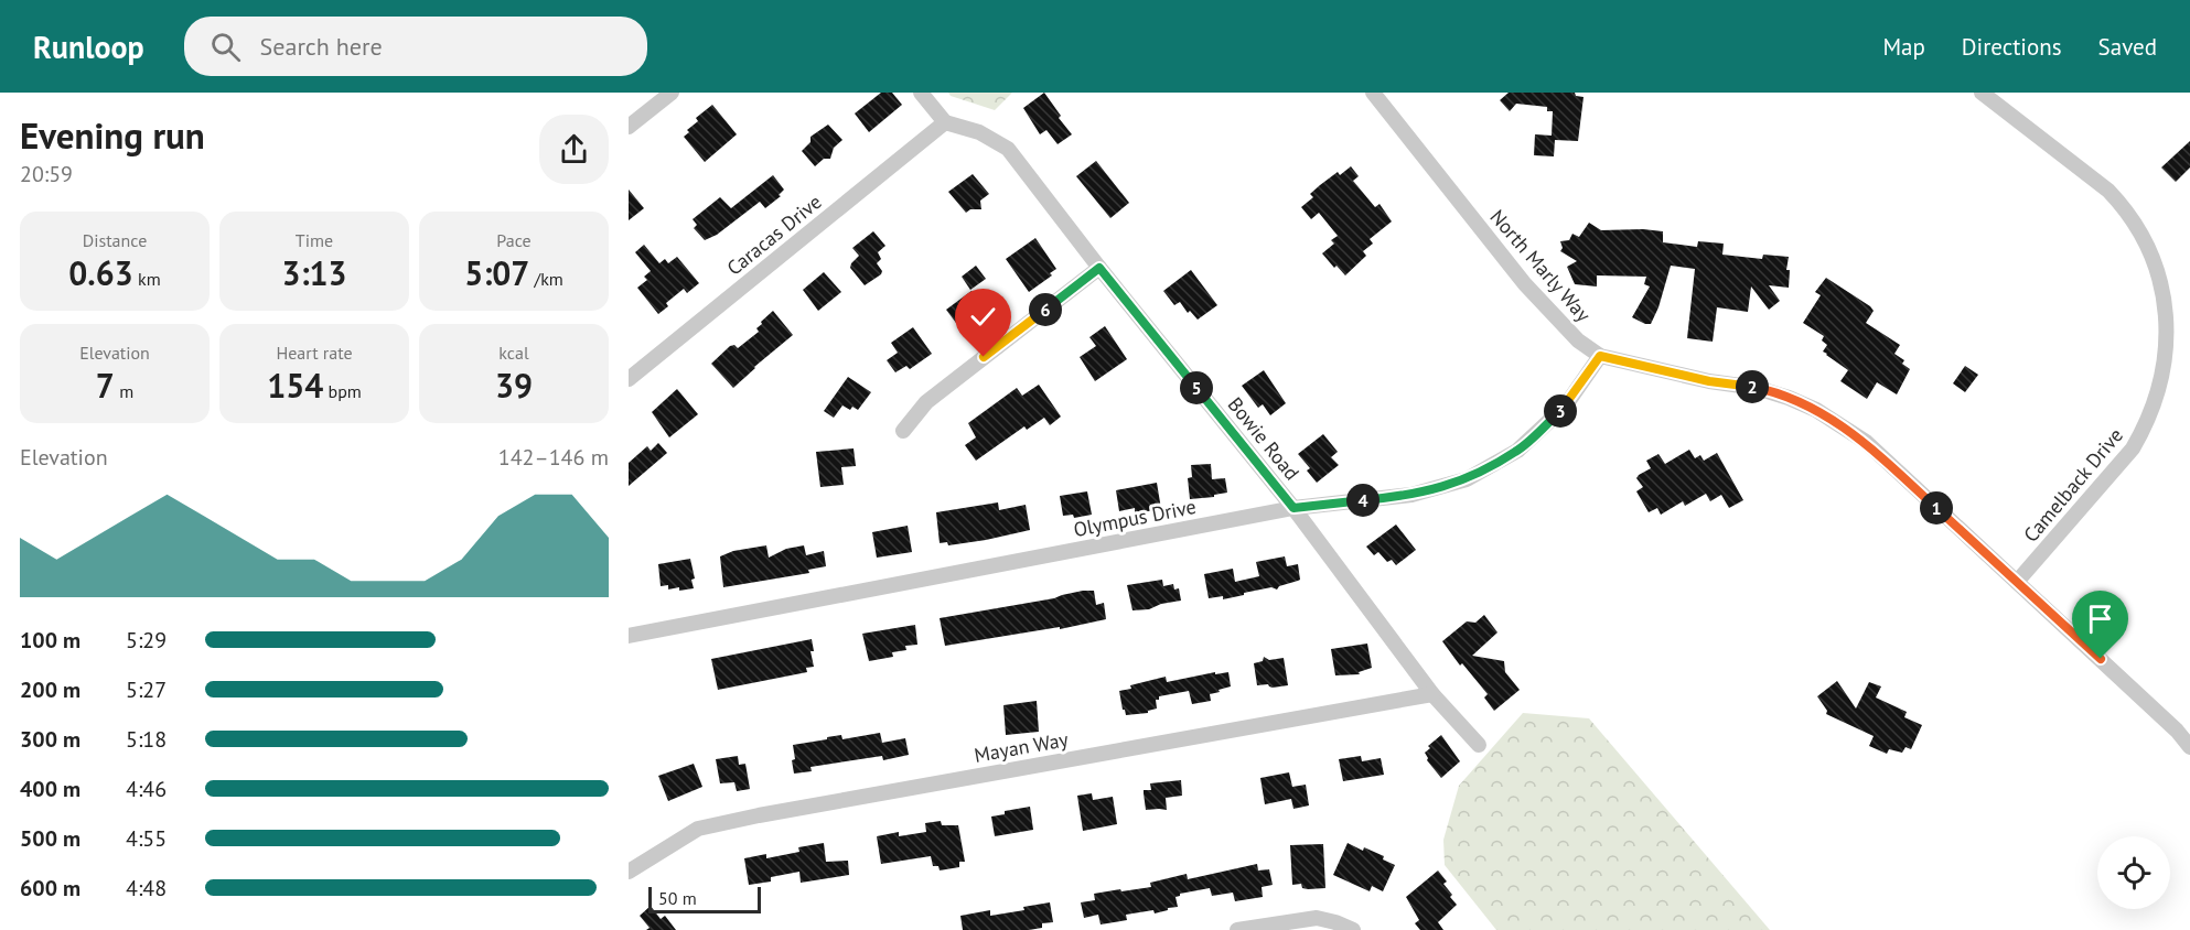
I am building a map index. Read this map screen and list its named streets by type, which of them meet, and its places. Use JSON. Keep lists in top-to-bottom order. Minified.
{"streets":{"street":["Caracas Drive","North Marly Way","Bowie Road","Camelback Drive","Olympus Drive","Mayan Way"]},"crossings":[["Caracas Drive","Bowie Road"],["North Marly Way","Camelback Drive"],["North Marly Way","Olympus Drive"],["Bowie Road","Olympus Drive"],["Bowie Road","Mayan Way"]],"scale_bar":"50 m","page":{"header":"Runloop","search":"Search here","nav":["Map","Directions","Saved"],"heading":["Evening run","20:59"],"stats":[["Distance","0.63 km"],["Time","3:13"],["Pace","5:07 /km"],["Elevation","7 m"],["Heart rate","154 bpm"],["kcal","39"]],"pins":["6","2","5","3","4","1"],"chart":["Elevation","142–146 m"],"list":[{"name":"100 m","note":"5:29"},{"name":"200 m","note":"5:27"},{"name":"300 m","note":"5:18"},{"name":"400 m","note":"4:46"},{"name":"500 m","note":"4:55"},{"name":"600 m","note":"4:48"}],"scale":"50 m"}}
